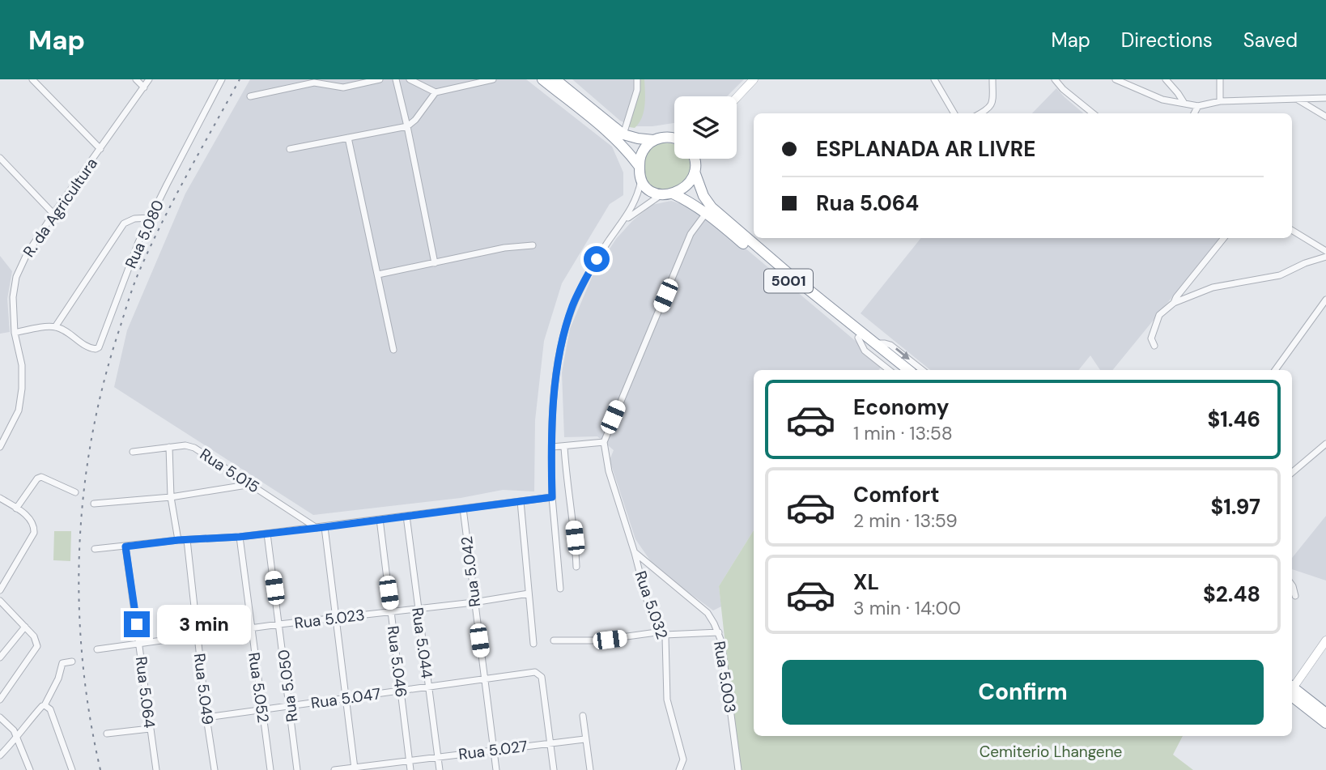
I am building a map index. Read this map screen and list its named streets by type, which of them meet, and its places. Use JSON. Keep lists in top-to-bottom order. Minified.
{"streets":{"highway":["5001"],"street":["R. da Agricultura","Rua 5.080","Rua 5.015","Rua 5.042","Rua 5.032","Rua 5.023","Rua 5.044","Rua 5.046","Rua 5.003","Rua 5.050","Rua 5.052","Rua 5.049","Rua 5.064","Rua 5.047","Rua 5.027"]},"crossings":[["Rua 5.042","Rua 5.023"],["Rua 5.042","Rua 5.047"],["Rua 5.042","Rua 5.027"],["Rua 5.032","Rua 5.003"],["Rua 5.023","Rua 5.044"],["Rua 5.023","Rua 5.046"],["Rua 5.023","Rua 5.050"],["Rua 5.023","Rua 5.052"],["Rua 5.023","Rua 5.049"],["Rua 5.023","Rua 5.064"],["Rua 5.044","Rua 5.047"],["Rua 5.044","Rua 5.027"],["Rua 5.046","Rua 5.047"],["Rua 5.046","Rua 5.027"],["Rua 5.050","Rua 5.047"],["Rua 5.052","Rua 5.047"],["Rua 5.049","Rua 5.047"],["Rua 5.047","Rua 5.027"]],"parks":["Cemiterio Lhangene"],"page":{"header":"Map","nav":["Map","Directions","Saved"],"banner":["ESPLANADA AR LIVRE","Rua 5.064"],"list":[{"name":"Economy","note":"1 min · 13:58","value":"$1.46"},{"name":"Comfort","note":"2 min · 13:59","value":"$1.97"},{"name":"XL","note":"3 min · 14:00","value":"$2.48"}],"bubble":"3 min","buttons":"Confirm"}}
